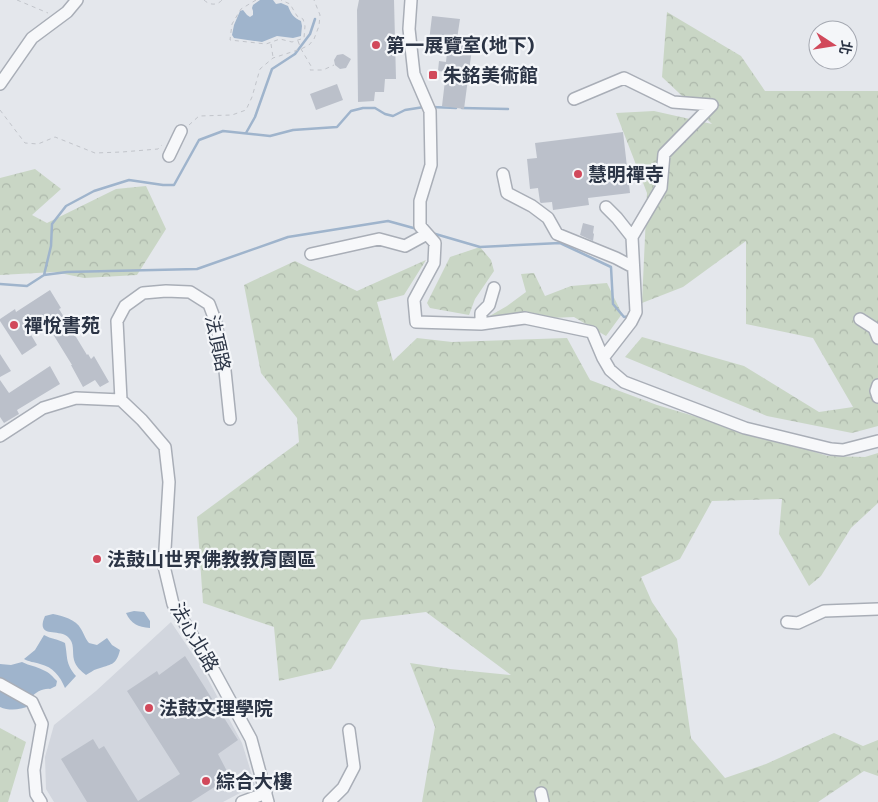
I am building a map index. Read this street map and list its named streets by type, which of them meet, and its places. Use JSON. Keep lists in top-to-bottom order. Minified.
{"streets":{"street":["法頂路","法心北路"]},"crossings":[["法頂路","法心北路"]],"places":{"other":["第一展覽室(地下)","慧明禪寺","禪悅書苑","法鼓山世界佛教教育園區","法鼓文理學院","綜合大樓"],"transit":["朱銘美術館"]},"north":"right"}
